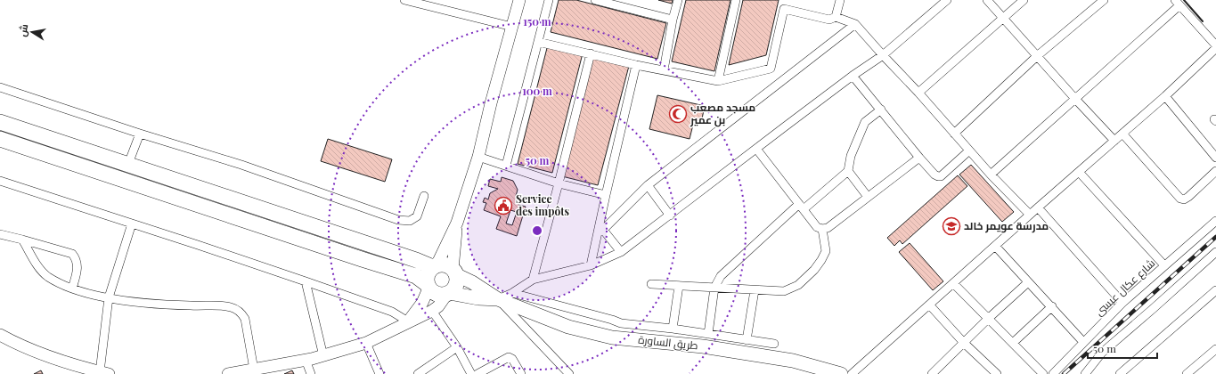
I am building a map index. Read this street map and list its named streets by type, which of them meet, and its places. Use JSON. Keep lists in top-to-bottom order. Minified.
{"streets":{"main road":["طريق الساورة"],"street":["شارع عكال عيسى"]},"places":{"mosque":["مسجد مصعب بن عمير"],"public building":["Service des impôts"],"school or university":["مدرسة عويمر خالد"]},"scale_bar":"50 m","north":"left","rings":["150 m","100 m","50 m"]}
